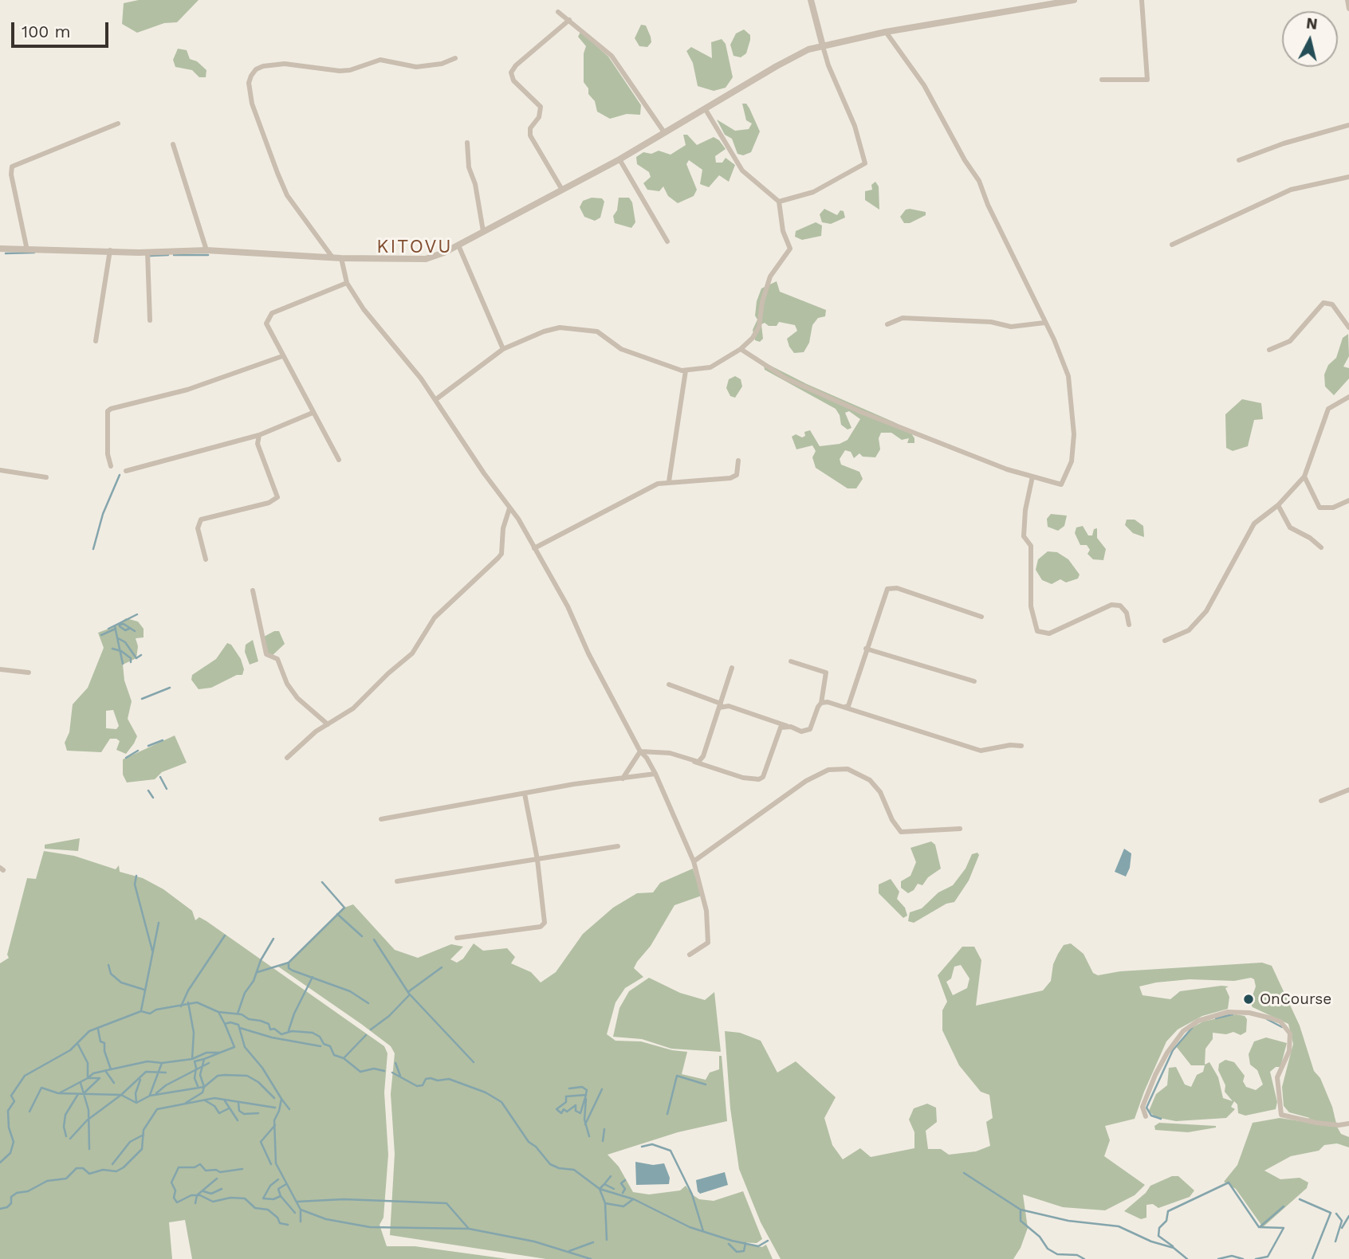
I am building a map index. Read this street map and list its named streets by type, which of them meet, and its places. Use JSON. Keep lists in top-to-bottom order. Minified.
{"districts":["KITOVU"],"places":["OnCourse"],"scale_bar":"100 m","north":"top"}
